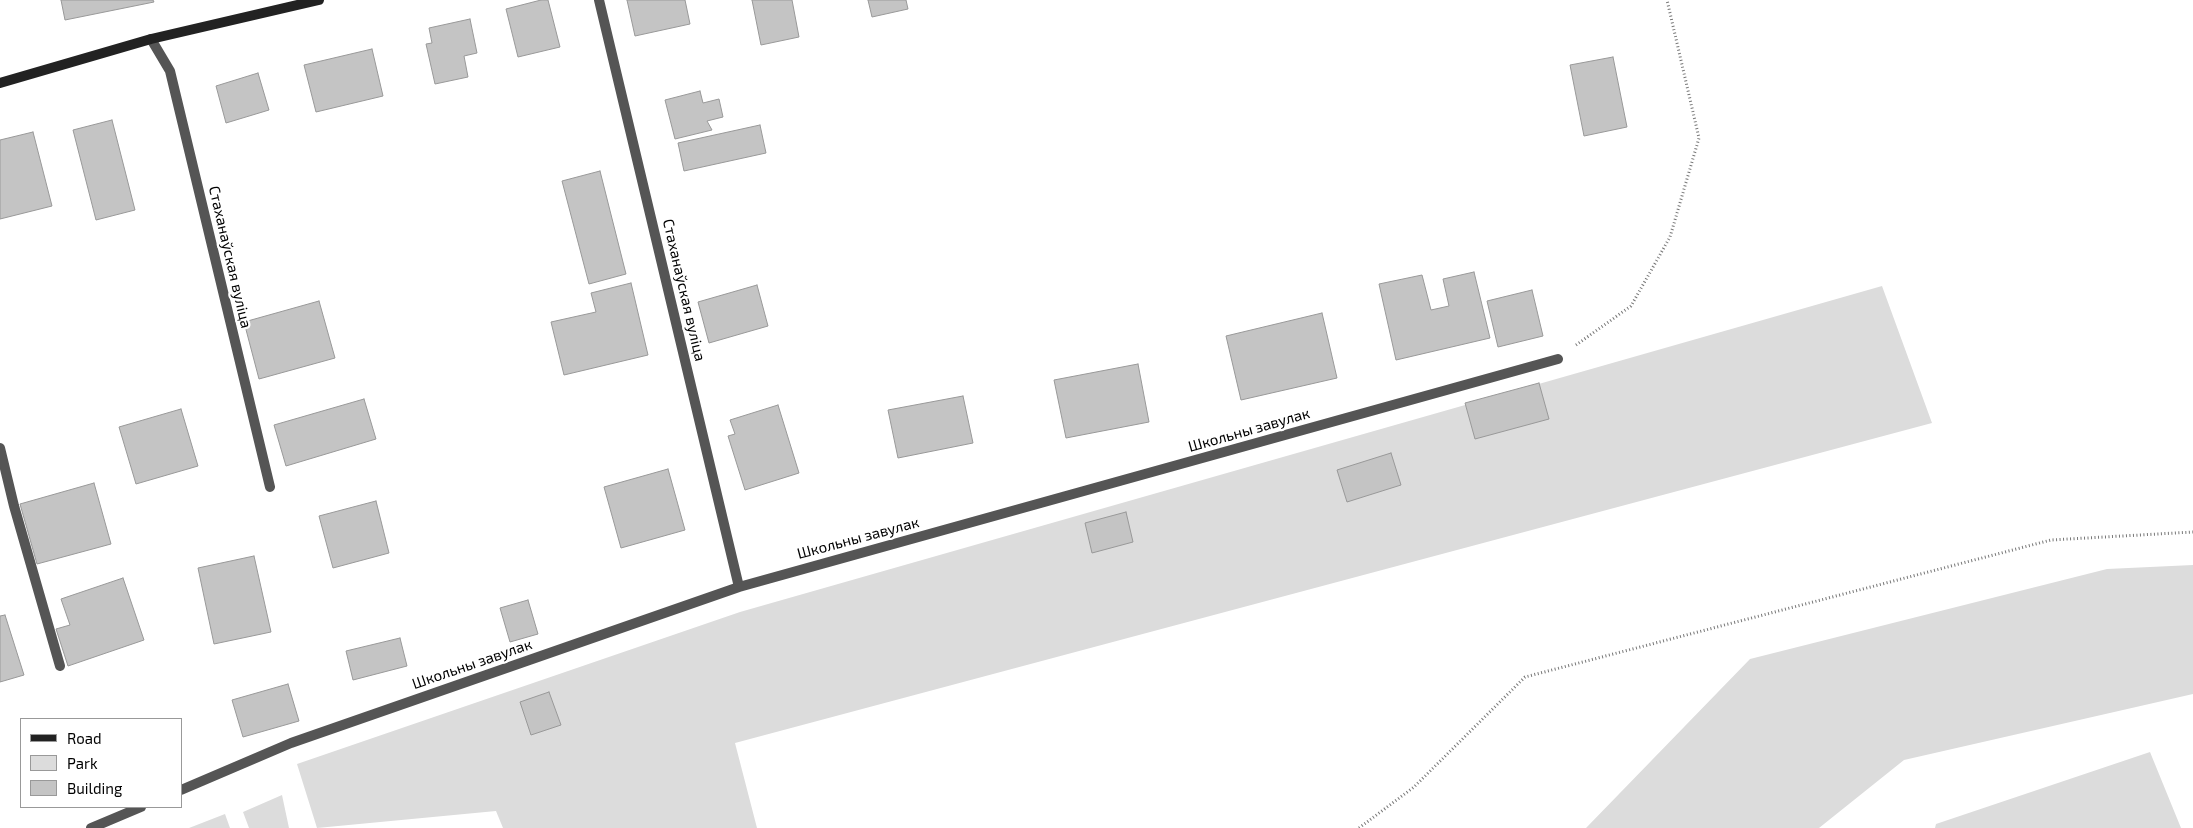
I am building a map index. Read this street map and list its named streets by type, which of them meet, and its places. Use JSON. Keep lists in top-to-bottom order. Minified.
{"streets":{"street":["Стаханаўская вуліца","Школьны завулак"]},"crossings":[["Стаханаўская вуліца","Школьны завулак"]],"legend":["Road","Park","Building"]}
